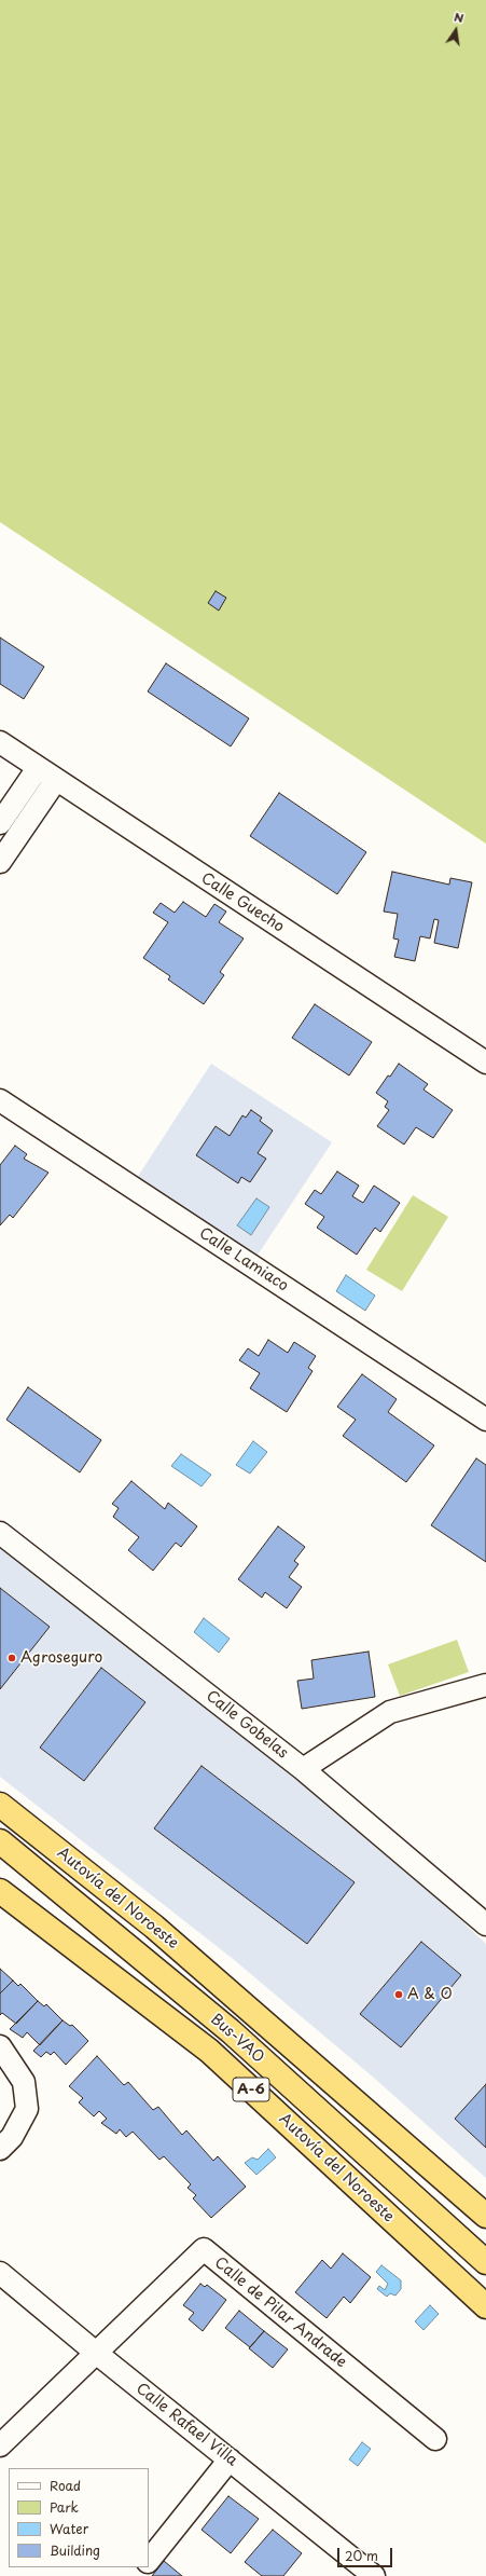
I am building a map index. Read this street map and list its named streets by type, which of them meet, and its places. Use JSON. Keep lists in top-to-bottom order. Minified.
{"streets":{"highway":["Autovía del Noroeste","Bus-VAO","A-6"],"street":["Calle Guecho","Calle Lamiaco","Calle Gobelas","Calle de Pilar Andrade","Calle Rafael Villa"]},"crossings":[["Calle de Pilar Andrade","Calle Rafael Villa"]],"places":["Agroseguro","A & O"],"legend":["Road","Park","Water","Building"],"scale_bar":"20 m","north":"top"}
